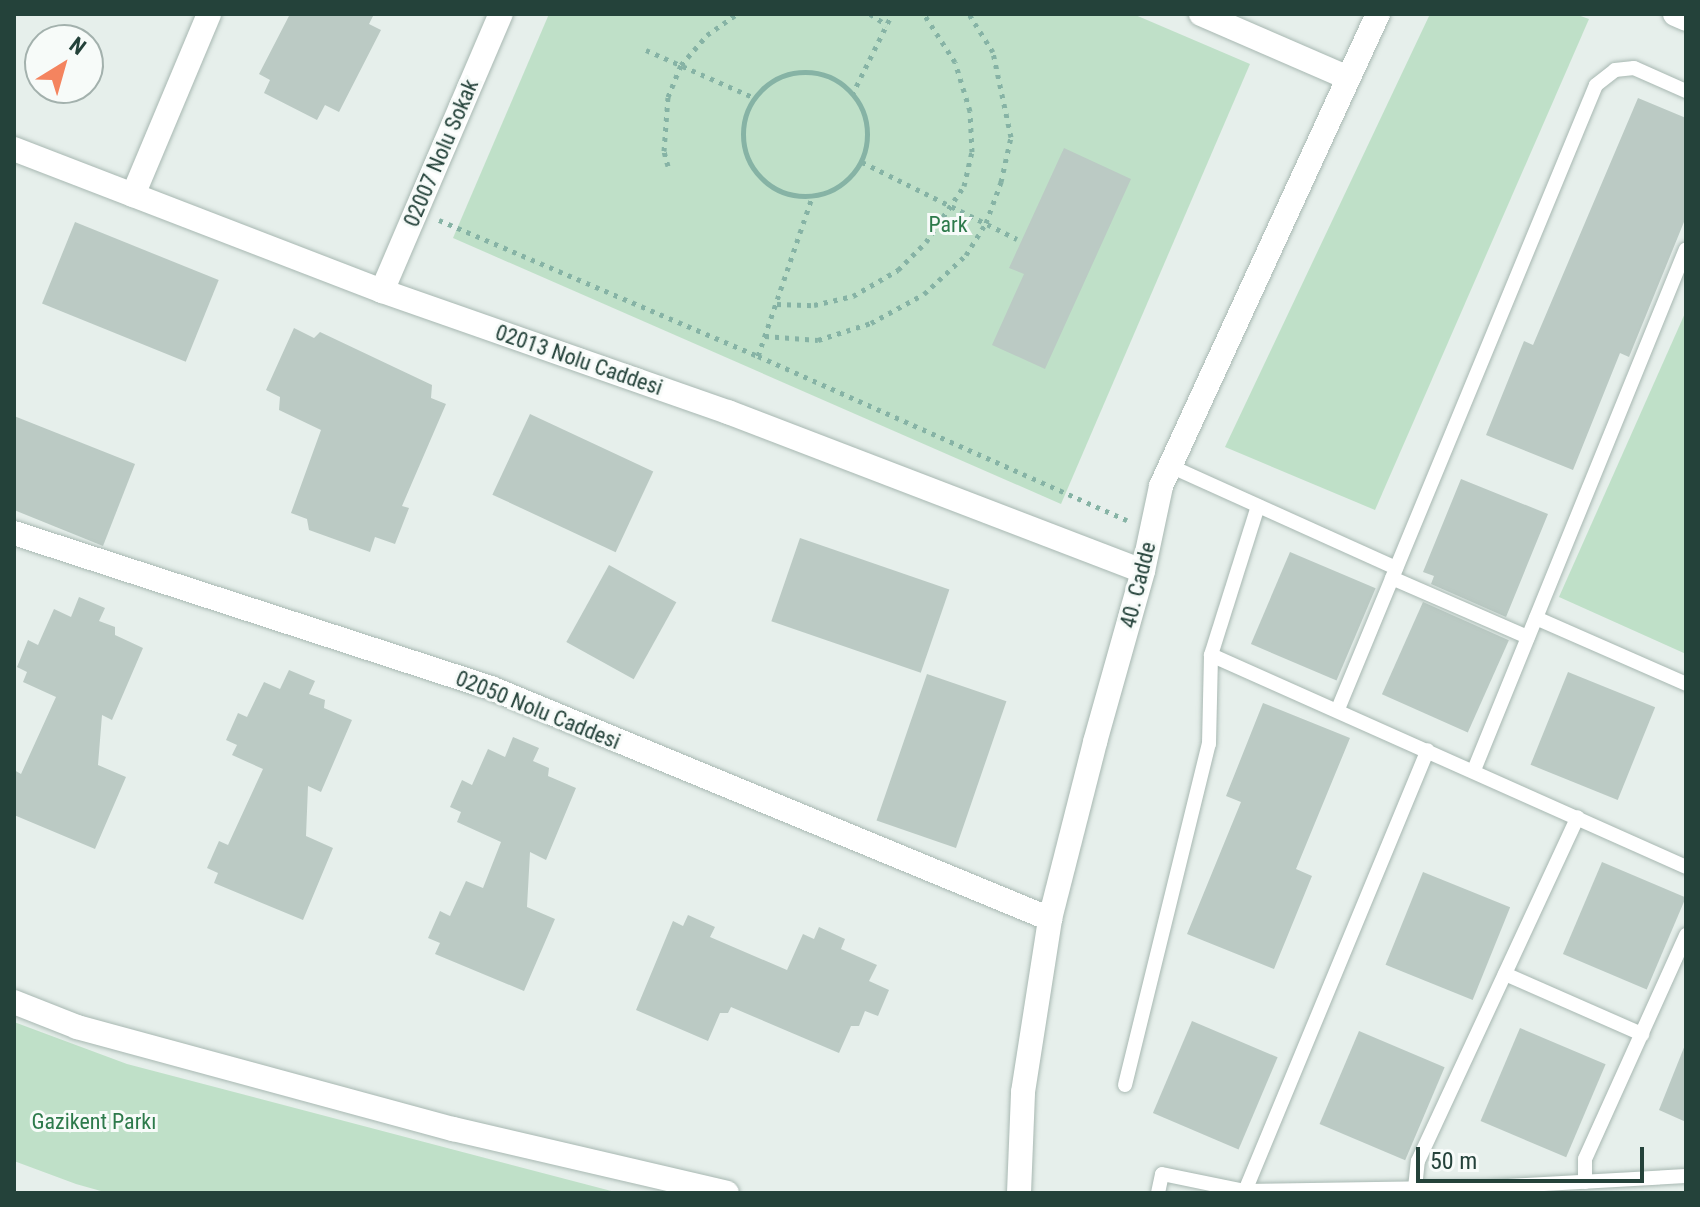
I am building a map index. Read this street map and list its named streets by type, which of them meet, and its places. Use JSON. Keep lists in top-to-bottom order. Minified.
{"streets":{"street":["02007 Nolu Sokak","02013 Nolu Caddesi","40. Cadde","02050 Nolu Caddesi"]},"crossings":[["02007 Nolu Sokak","02013 Nolu Caddesi"],["02013 Nolu Caddesi","40. Cadde"],["40. Cadde","02050 Nolu Caddesi"]],"parks":["Park","Gazikent Parkı"],"scale_bar":"50 m","north":"top right"}
